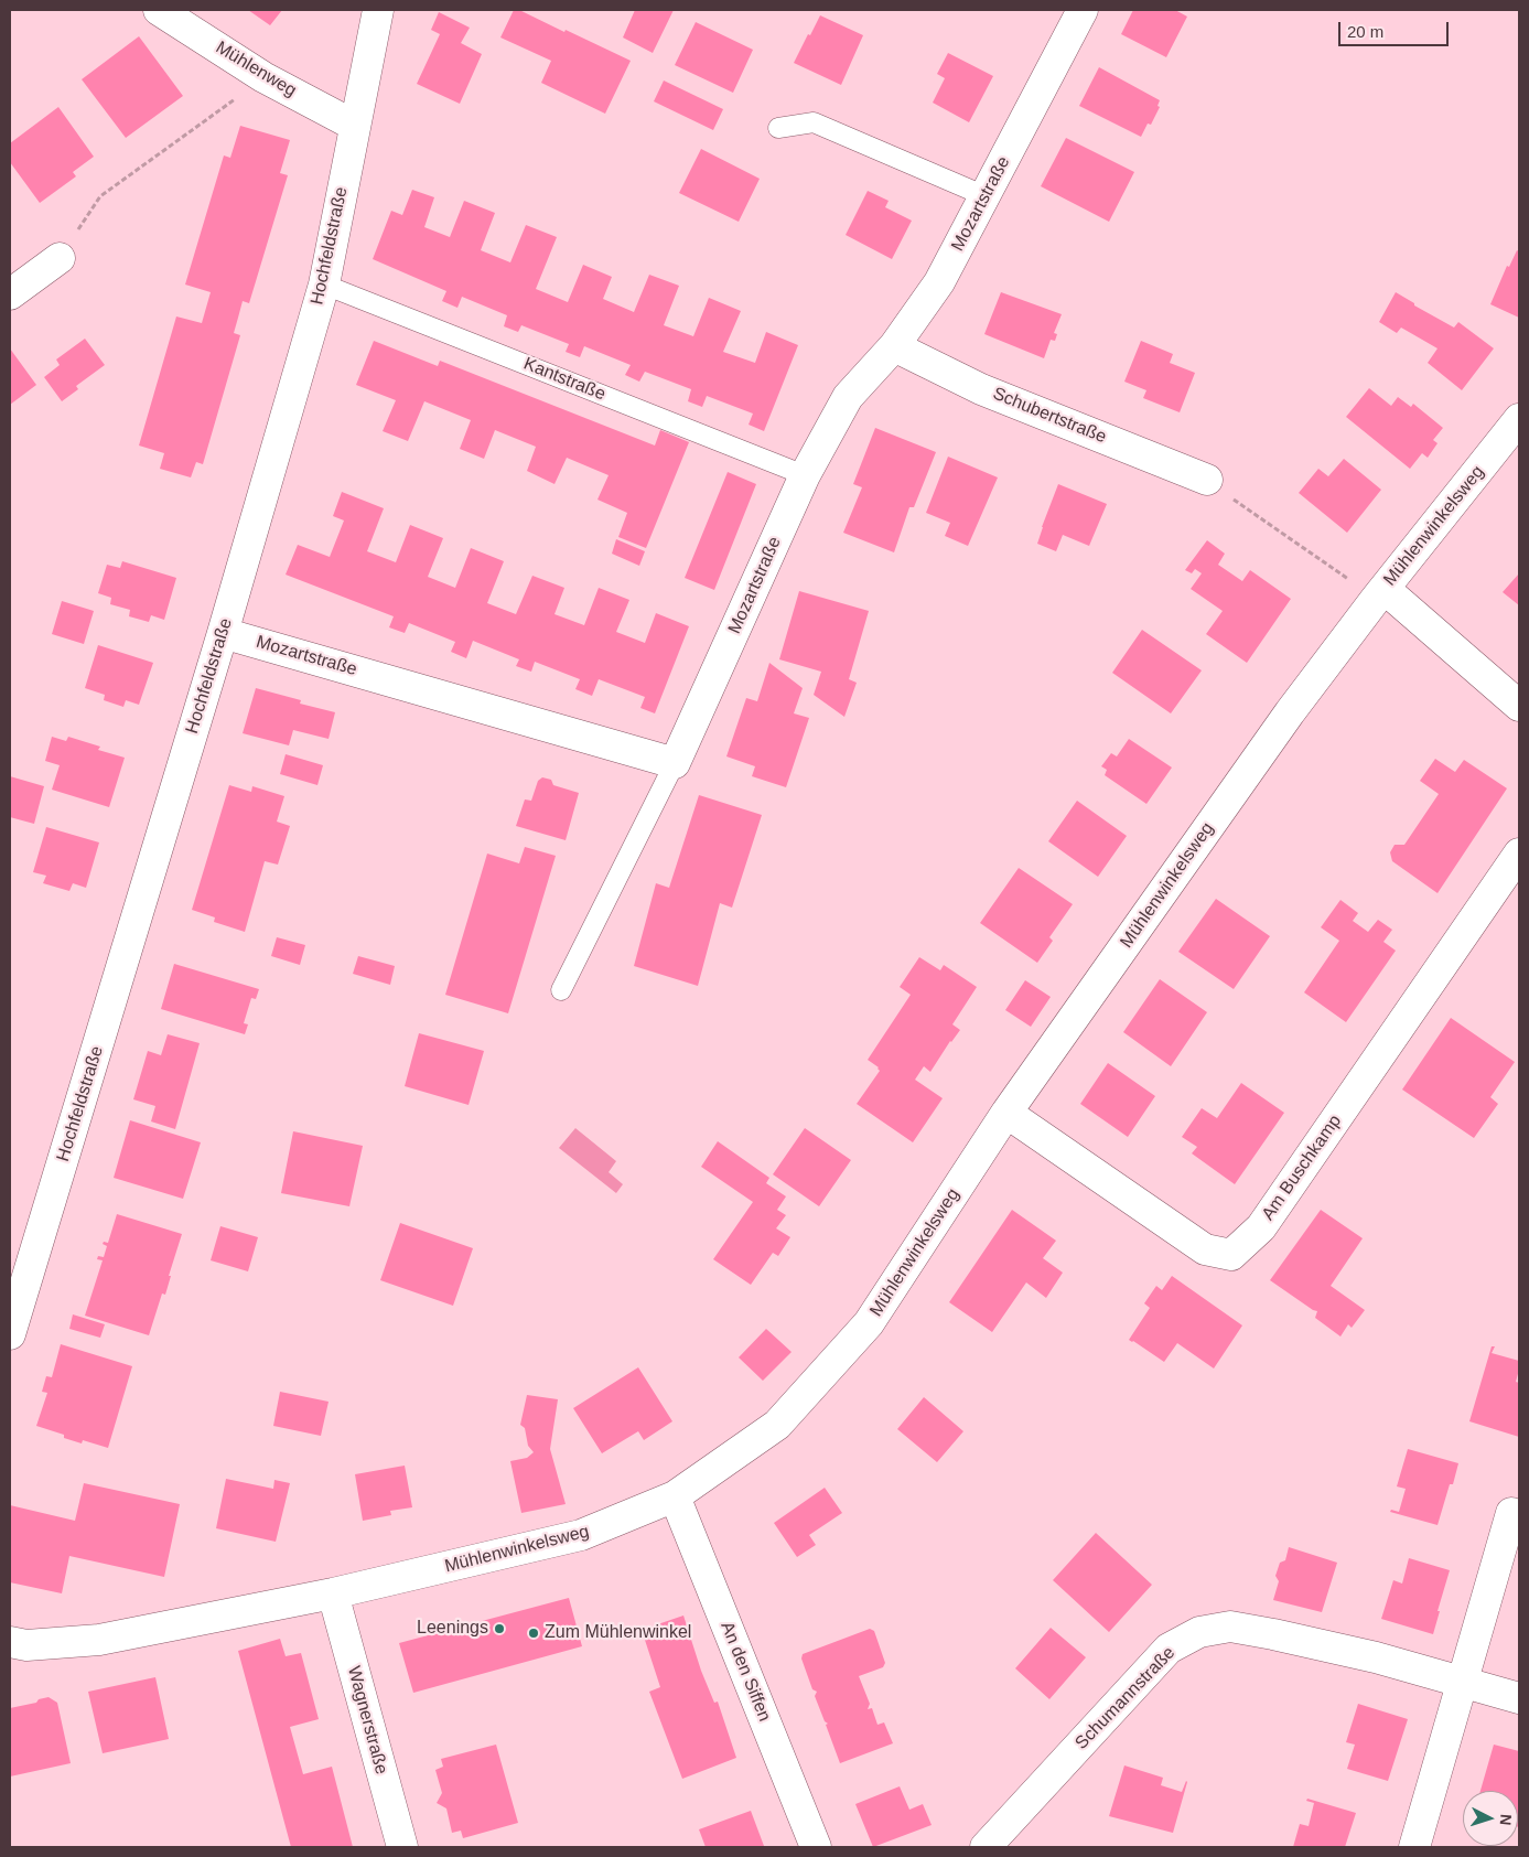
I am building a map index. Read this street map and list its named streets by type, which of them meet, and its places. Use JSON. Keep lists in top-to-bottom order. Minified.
{"streets":{"street":["Mühlenweg","Mozartstraße","Hochfeldstraße","Schubertstraße","Mühlenwinkelsweg","Am Buschkamp","An den Siffen","Schumannstraße","Wagnerstraße"],"lane":["Kantstraße"]},"crossings":[["Mühlenweg","Hochfeldstraße"],["Mozartstraße","Hochfeldstraße"],["Mozartstraße","Kantstraße"],["Mozartstraße","Schubertstraße"],["Hochfeldstraße","Kantstraße"],["Mühlenwinkelsweg","Am Buschkamp"],["Mühlenwinkelsweg","An den Siffen"],["Mühlenwinkelsweg","Wagnerstraße"]],"places":["Leenings","Zum Mühlenwinkel"],"scale_bar":"20 m","north":"right"}
